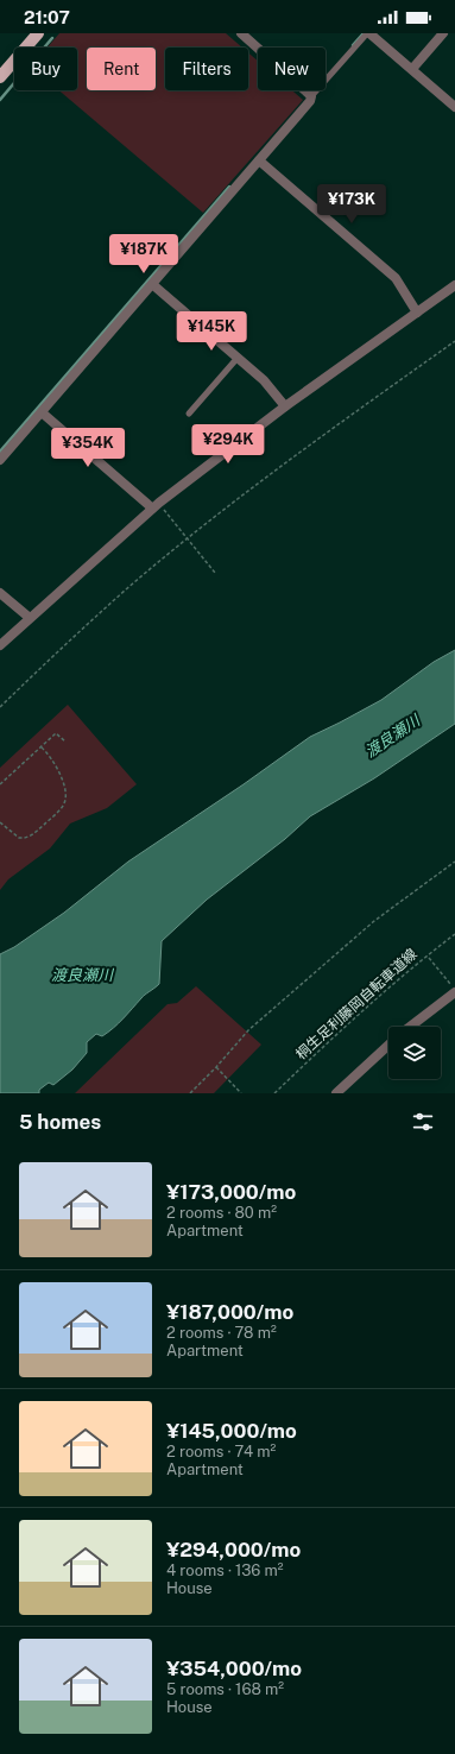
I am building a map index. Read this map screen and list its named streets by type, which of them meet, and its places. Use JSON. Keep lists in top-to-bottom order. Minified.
{"streets":{"path":["桐生足利藤岡自転車道線"]},"water":["渡良瀬川"],"page":{"status":"21:07","chip":["Buy","Rent","Filters","New"],"price":["¥173K","¥187K","¥145K","¥294K","¥354K"],"heading":"5 homes","list":[{"name":"¥173,000/mo","note":"2 rooms · 80 m² · Apartment"},{"name":"¥187,000/mo","note":"2 rooms · 78 m² · Apartment"},{"name":"¥145,000/mo","note":"2 rooms · 74 m² · Apartment"},{"name":"¥294,000/mo","note":"4 rooms · 136 m² · House"},{"name":"¥354,000/mo","note":"5 rooms · 168 m² · House"}]}}
